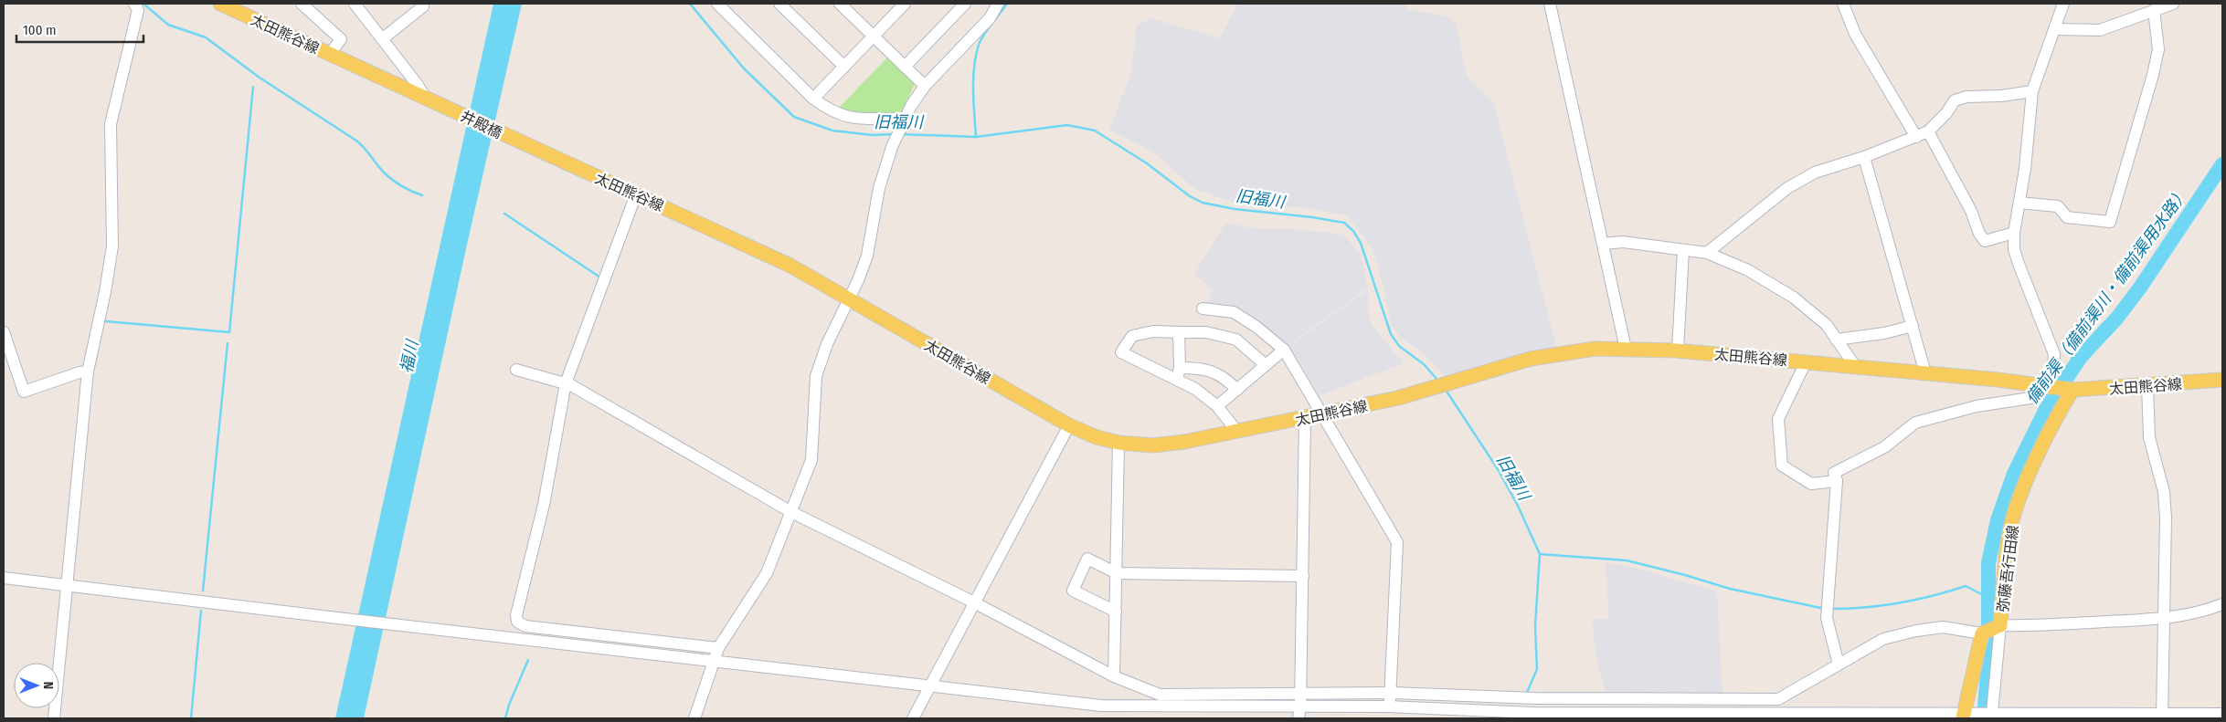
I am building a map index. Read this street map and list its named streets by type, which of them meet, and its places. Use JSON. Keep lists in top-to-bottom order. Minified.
{"streets":{"main road":["太田熊谷線","井殿橋","弥藤吾行田線"]},"crossings":[["太田熊谷線","井殿橋"],["太田熊谷線","弥藤吾行田線"]],"water":["旧福川","備前渠（備前渠川・備前渠用水路）","福川"],"scale_bar":"100 m","north":"right"}
